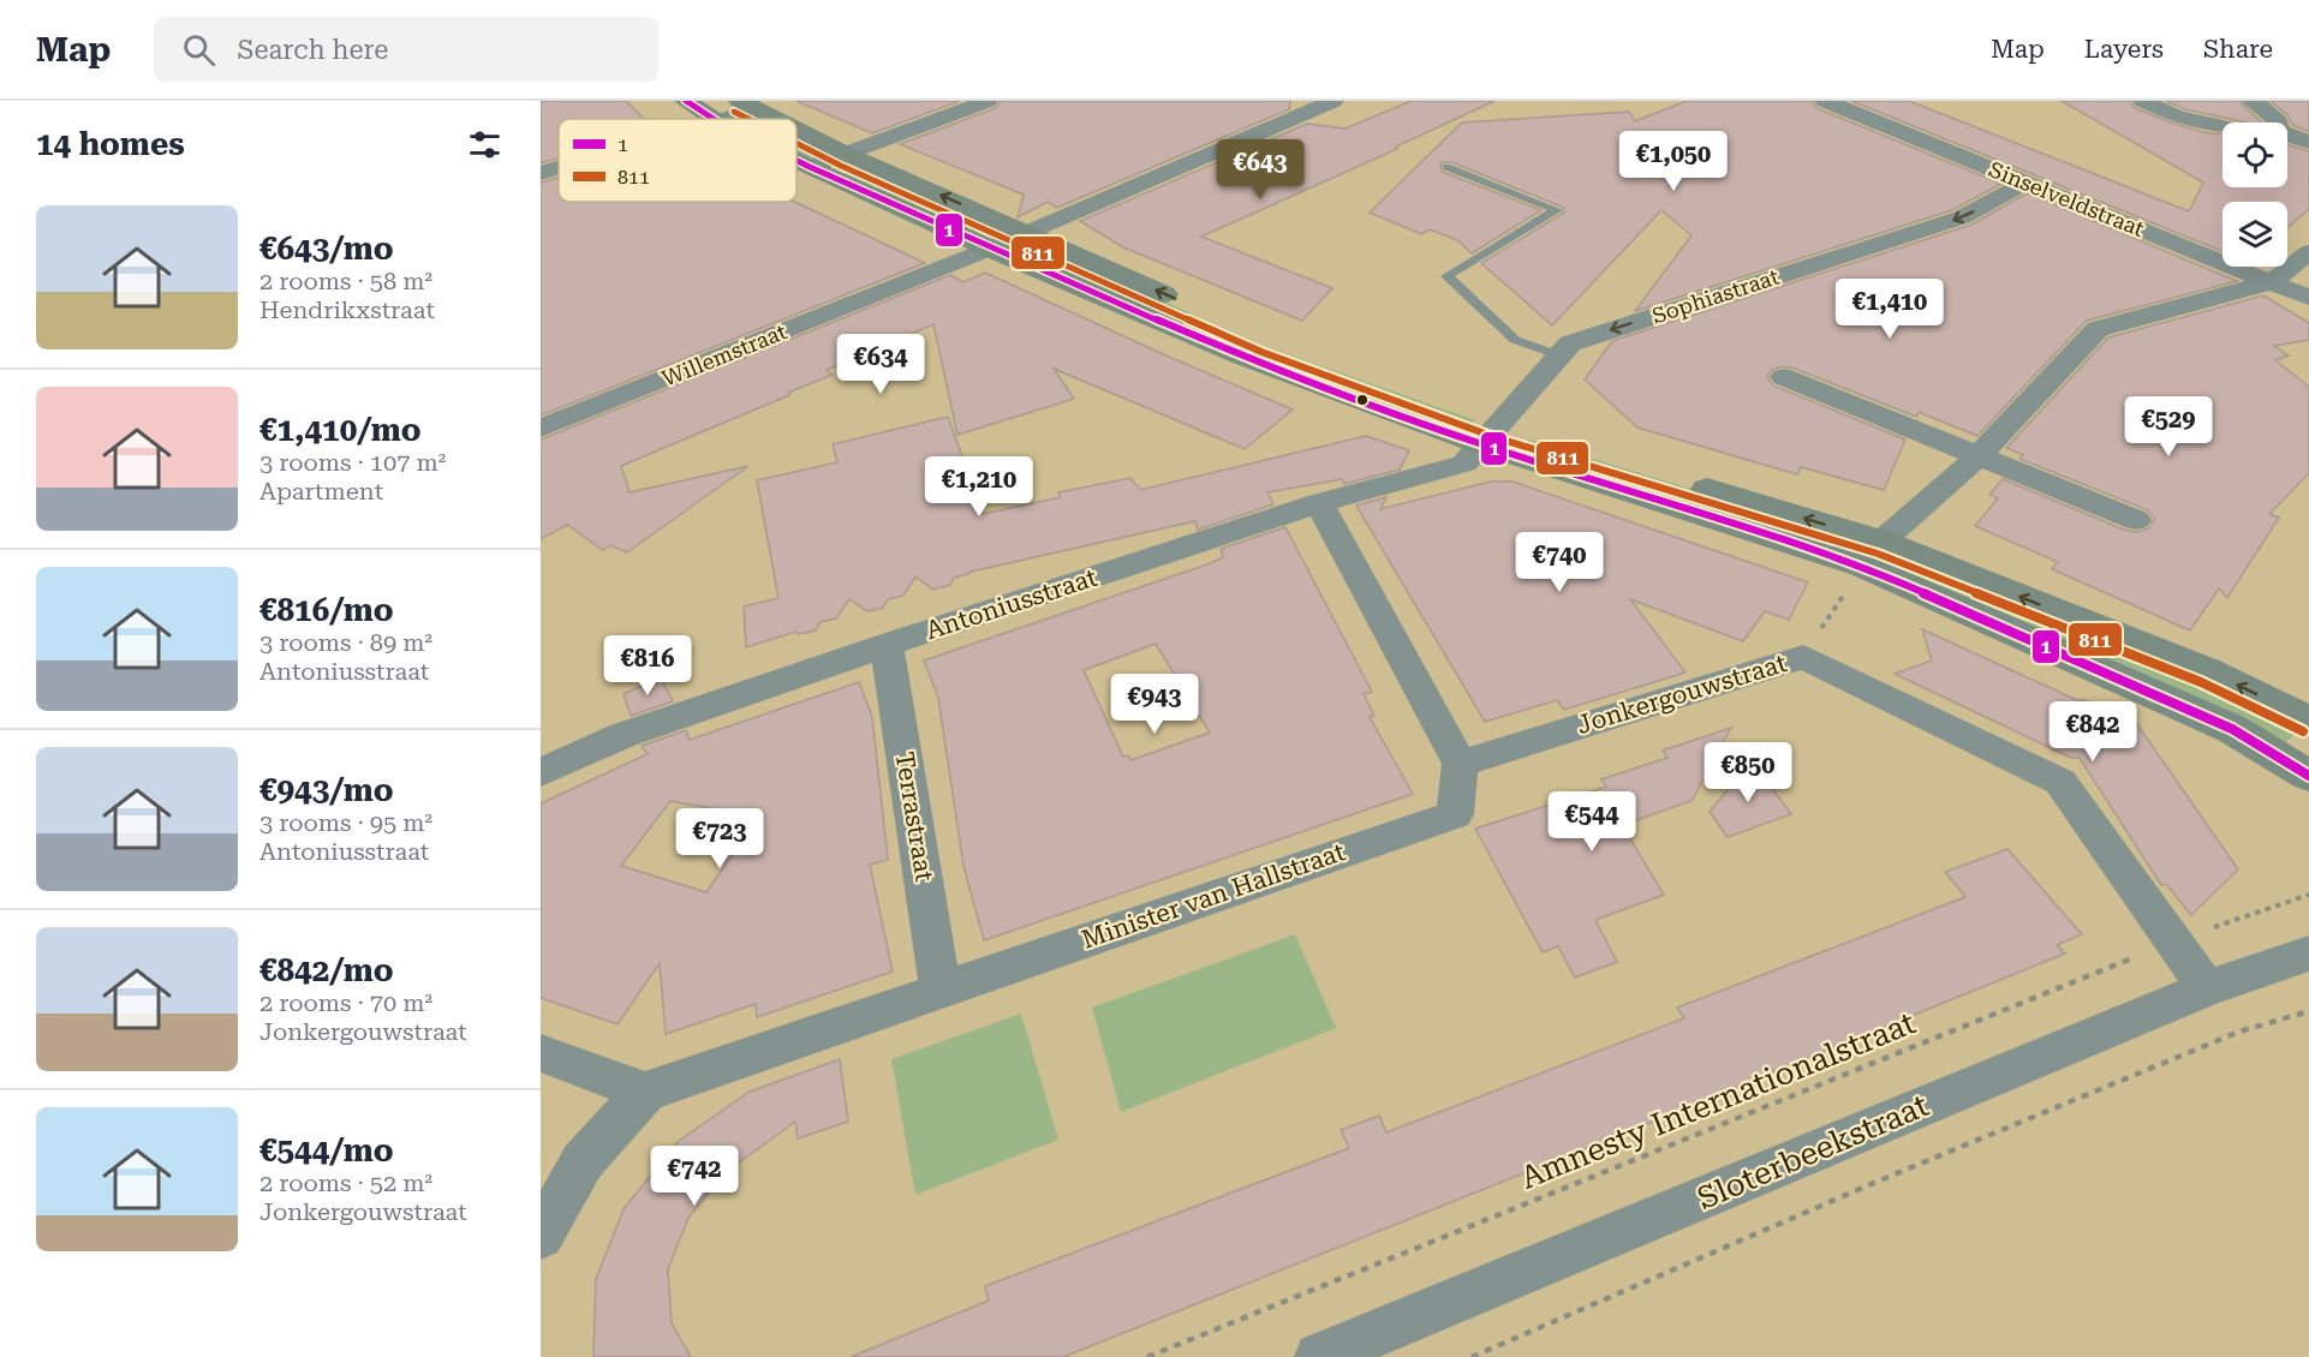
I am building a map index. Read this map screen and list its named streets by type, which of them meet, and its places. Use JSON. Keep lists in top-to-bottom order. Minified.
{"streets":{"street":["Sinselveldstraat","Sophiastraat","Willemstraat","Antoniusstraat","Jonkergouwstraat","Terrastraat","Minister van Hallstraat","Sloterbeekstraat"],"path":["Amnesty Internationalstraat"]},"crossings":[["Sinselveldstraat","Sophiastraat"],["Sophiastraat","Antoniusstraat"],["Antoniusstraat","Terrastraat"],["Jonkergouwstraat","Minister van Hallstraat"],["Jonkergouwstraat","Amnesty Internationalstraat"],["Jonkergouwstraat","Sloterbeekstraat"],["Terrastraat","Minister van Hallstraat"]],"lines":["transit line 1","transit line 811"],"legend":["1","811"],"page":{"header":"Map","search":"Search here","nav":["Map","Layers","Share"],"heading":"14 homes","price":["€1,050","€643","€1,410","€634","€529","€1,210","€740","€816","€943","€842","€850","€544","€723","€742"],"list":[{"name":"€643/mo","note":"2 rooms · 58 m² · Hendrikxstraat"},{"name":"€1,410/mo","note":"3 rooms · 107 m² · Apartment"},{"name":"€816/mo","note":"3 rooms · 89 m² · Antoniusstraat"},{"name":"€943/mo","note":"3 rooms · 95 m² · Antoniusstraat"},{"name":"€842/mo","note":"2 rooms · 70 m² · Jonkergouwstraat"},{"name":"€544/mo","note":"2 rooms · 52 m² · Jonkergouwstraat"}]}}
